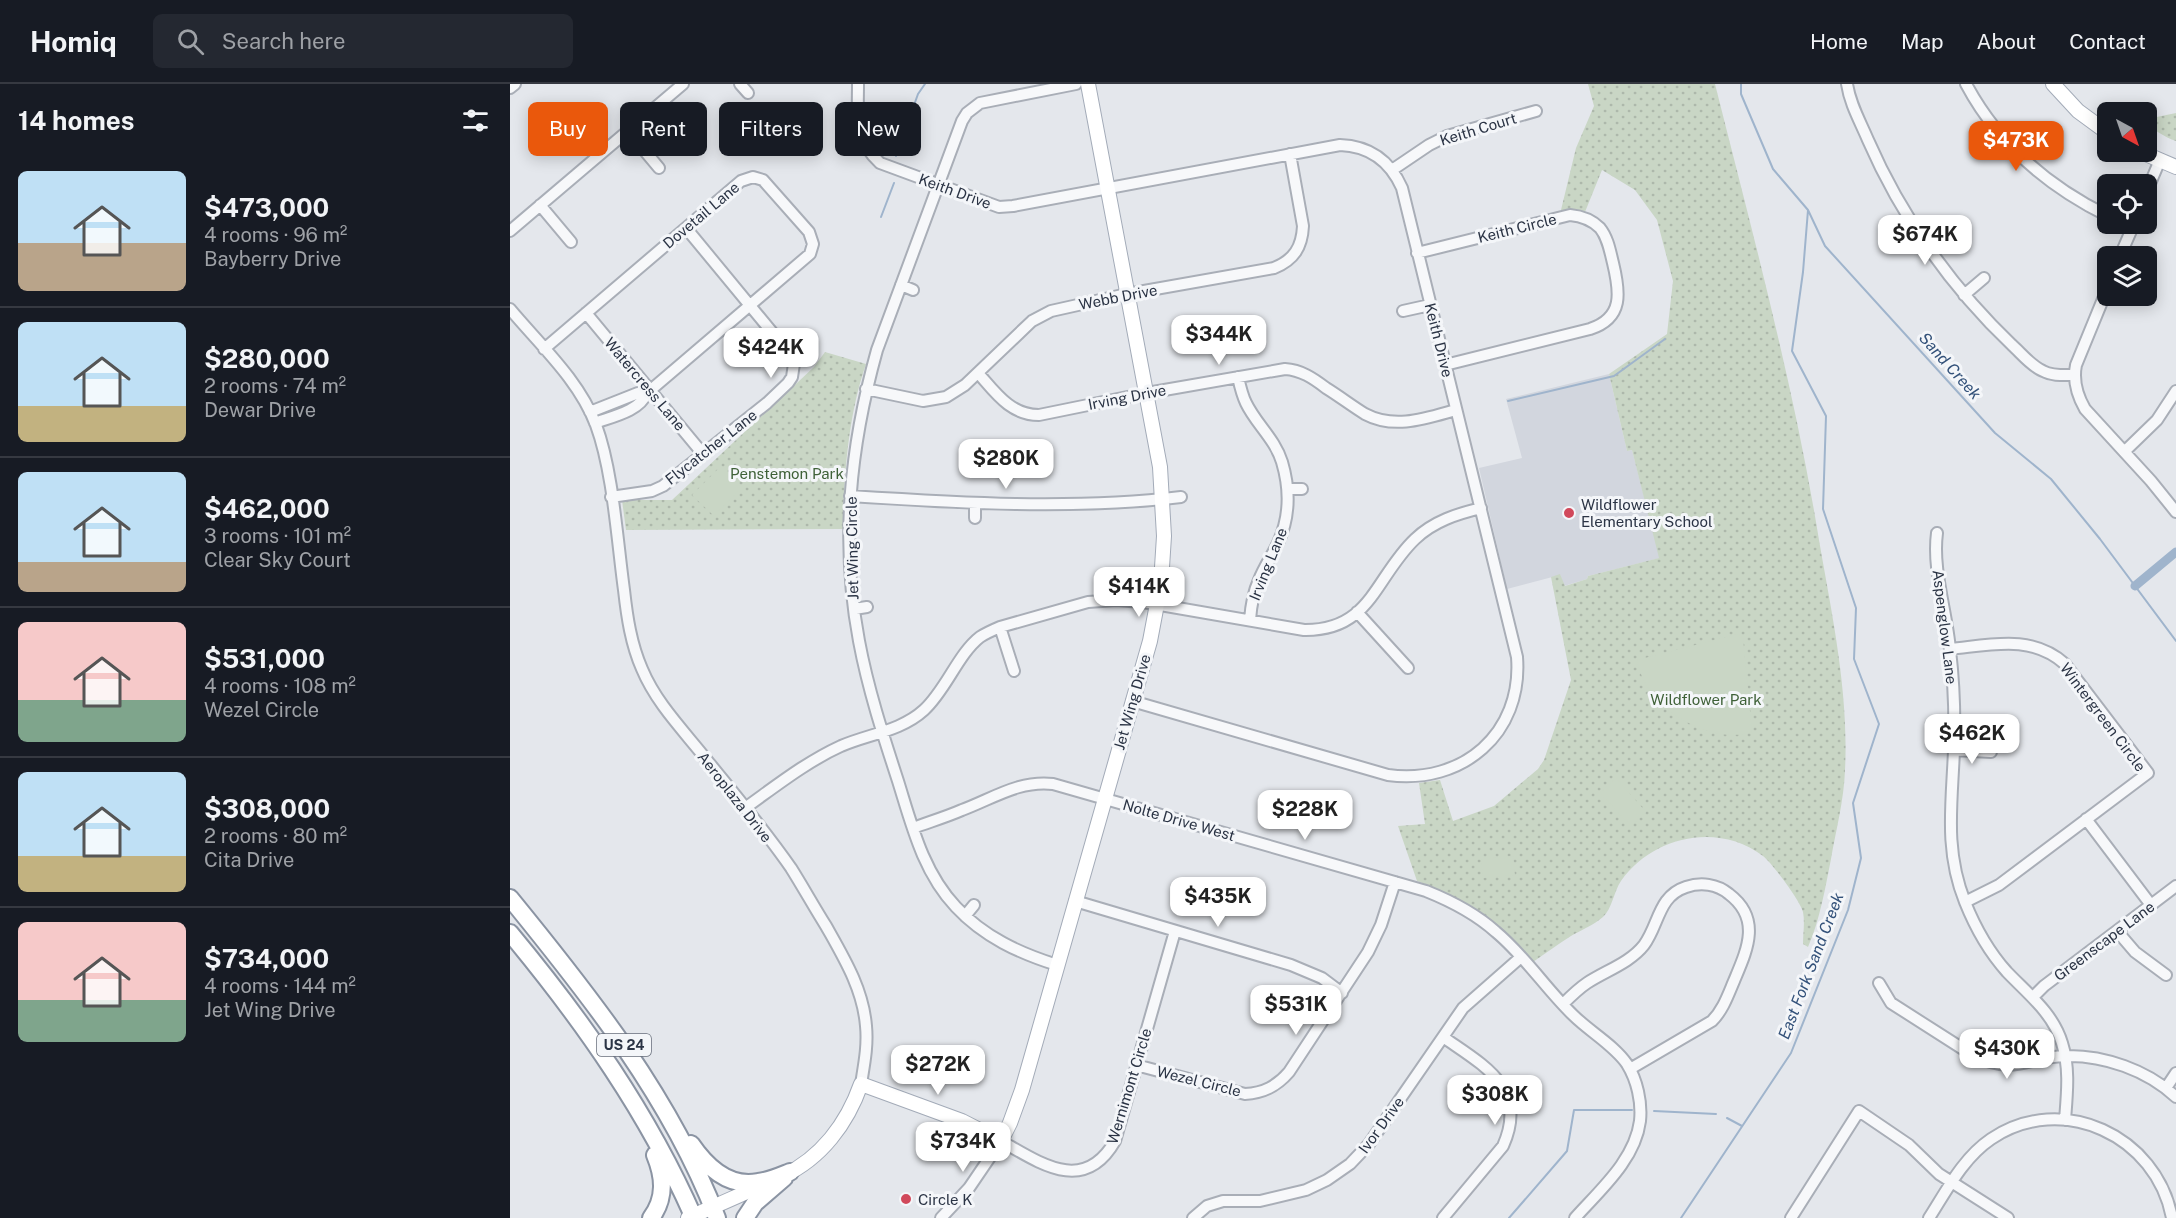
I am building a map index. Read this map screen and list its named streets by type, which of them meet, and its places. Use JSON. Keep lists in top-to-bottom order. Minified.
{"streets":{"highway":["US 24"],"main road":["Jet Wing Drive","Aeroplaza Drive","Wernimont Circle"],"street":["Keith Court","Keith Drive","Dovetail Lane","Keith Circle","Webb Drive","Watercress Lane","Irving Drive","Flycatcher Lane","Jet Wing Circle","Irving Lane","Aspenglow Lane","Wintergreen Circle","Nolte Drive West","Greenscape Lane","Wezel Circle","Ivor Drive"]},"crossings":[["Keith Court","Keith Drive"],["Keith Drive","Keith Circle"],["Keith Drive","Webb Drive"],["Keith Drive","Irving Drive"],["Keith Drive","Jet Wing Circle"],["Keith Drive","Jet Wing Drive"],["Dovetail Lane","Watercress Lane"],["Dovetail Lane","Flycatcher Lane"],["Dovetail Lane","Aeroplaza Drive"],["Webb Drive","Irving Drive"],["Webb Drive","Jet Wing Circle"],["Webb Drive","Jet Wing Drive"],["Watercress Lane","Flycatcher Lane"],["Irving Drive","Irving Lane"],["Irving Drive","Jet Wing Drive"],["Flycatcher Lane","Aeroplaza Drive"],["Jet Wing Circle","Jet Wing Drive"],["Jet Wing Circle","Nolte Drive West"],["Aspenglow Lane","Wintergreen Circle"],["Aspenglow Lane","Greenscape Lane"],["Jet Wing Drive","Nolte Drive West"],["Jet Wing Drive","Wernimont Circle"],["Aeroplaza Drive","US 24"],["Aeroplaza Drive","Wernimont Circle"],["Nolte Drive West","Wezel Circle"],["Nolte Drive West","Ivor Drive"],["Wezel Circle","Wernimont Circle"]],"water":["Sand Creek","East Fork Sand Creek"],"parks":["Penstemon Park","Wildflower Park"],"places":["Wildflower Elementary School","Circle K"],"north":"bottom right","page":{"header":"Homiq","search":"Search here","nav":["Home","Map","About","Contact"],"heading":"14 homes","chip":["Buy","Rent","Filters","New"],"price":["$473K","$674K","$344K","$424K","$280K","$414K","$462K","$228K","$435K","$531K","$430K","$272K","$308K","$734K"],"list":[{"name":"$473,000","note":"4 rooms · 96 m² · Bayberry Drive"},{"name":"$280,000","note":"2 rooms · 74 m² · Dewar Drive"},{"name":"$462,000","note":"3 rooms · 101 m² · Clear Sky Court"},{"name":"$531,000","note":"4 rooms · 108 m² · Wezel Circle"},{"name":"$308,000","note":"2 rooms · 80 m² · Cita Drive"},{"name":"$734,000","note":"4 rooms · 144 m² · Jet Wing Drive"}]}}
